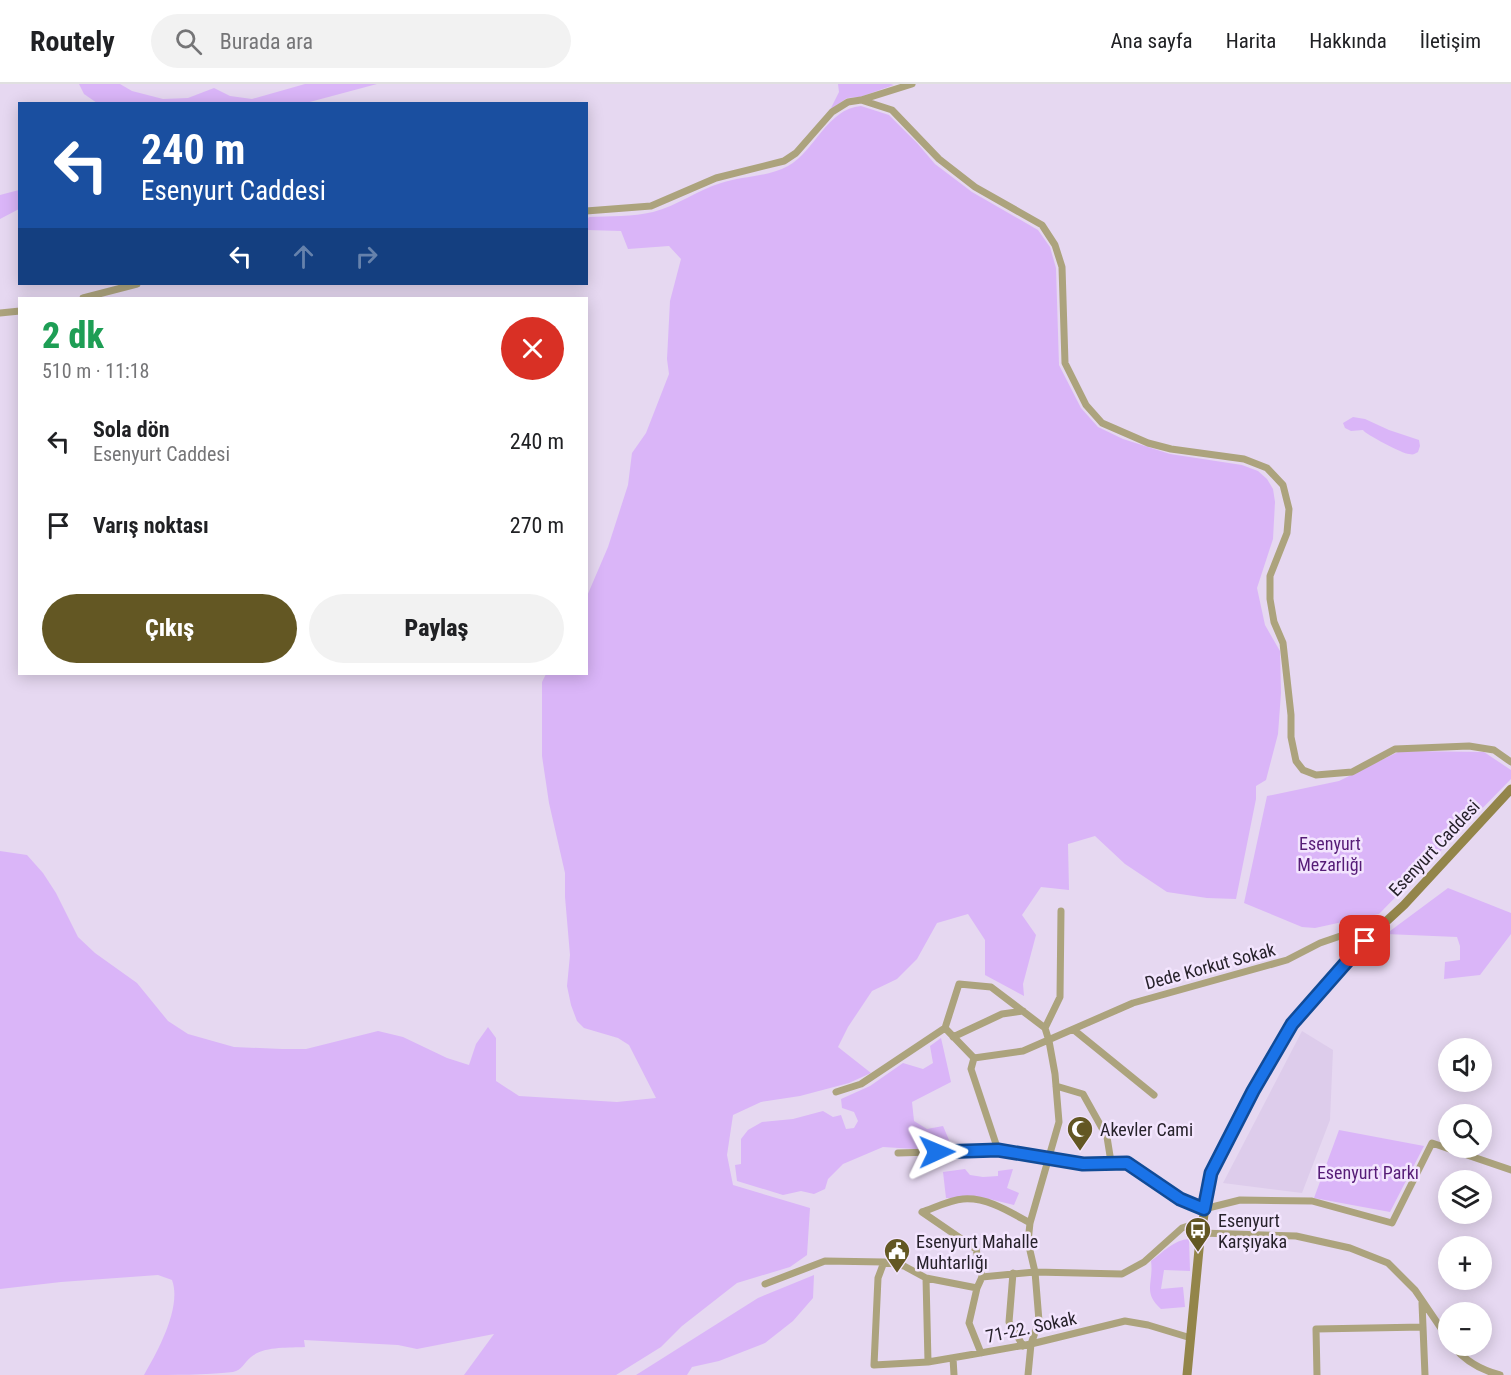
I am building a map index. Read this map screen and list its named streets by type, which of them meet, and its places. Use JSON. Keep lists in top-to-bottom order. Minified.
{"streets":{"street":["Esenyurt Caddesi","Dede Korkut Sokak","71-22. Sokak"]},"crossings":[["Esenyurt Caddesi","Dede Korkut Sokak"],["Esenyurt Caddesi","71-22. Sokak"]],"parks":["Esenyurt Mezarlığı","Esenyurt Parkı"],"places":{"mosque":["Akevler Cami"],"bus stop":["Esenyurt Karşıyaka"],"public building":["Esenyurt Mahalle Muhtarlığı"]},"page":{"header":"Routely","search":"Burada ara","nav":["Ana sayfa","Harita","Hakkında","İletişim"],"turn":["240 m","Esenyurt Caddesi"],"heading":["2 dk","510 m · 11:18"],"list":[{"name":"Sola dön","note":"Esenyurt Caddesi","value":"240 m"},{"name":"Varış noktası","value":"270 m"}],"buttons":["Çıkış","Paylaş"],"map_buttons":["+","−"]}}
